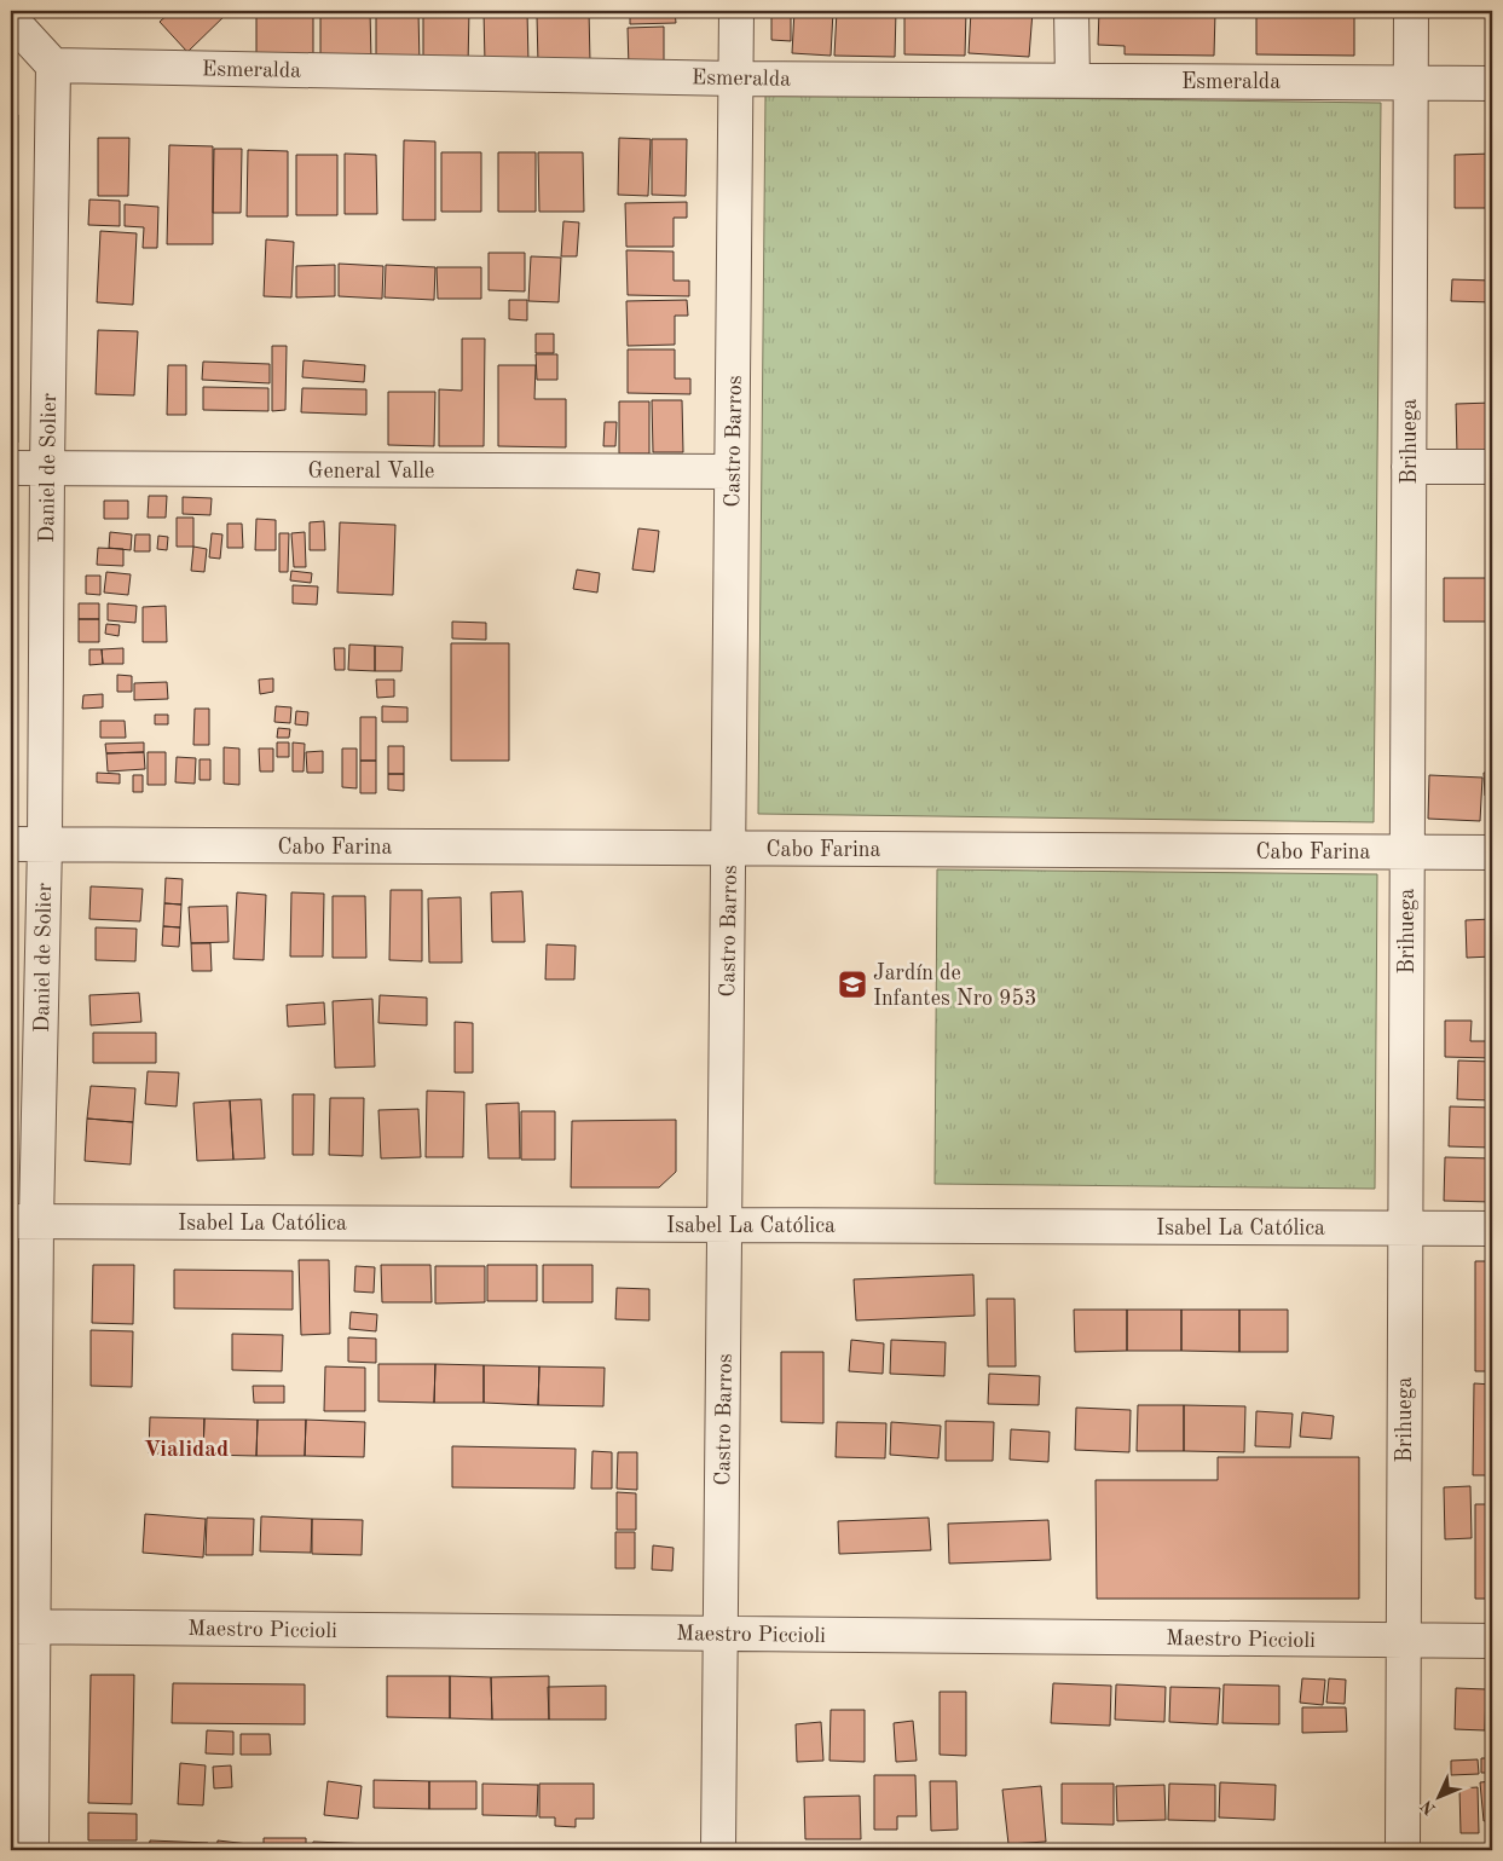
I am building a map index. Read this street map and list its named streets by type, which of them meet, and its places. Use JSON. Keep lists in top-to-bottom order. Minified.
{"streets":{"street":["Esmeralda","Castro Barros","Brihuega","Daniel de Solier","General Valle","Cabo Farina","Isabel La Católica","Maestro Piccioli"]},"crossings":[["Esmeralda","Castro Barros"],["Esmeralda","Brihuega"],["Esmeralda","Daniel de Solier"],["Castro Barros","General Valle"],["Castro Barros","Cabo Farina"],["Castro Barros","Isabel La Católica"],["Castro Barros","Maestro Piccioli"],["Brihuega","Cabo Farina"],["Brihuega","Isabel La Católica"],["Brihuega","Maestro Piccioli"],["Daniel de Solier","General Valle"],["Daniel de Solier","Cabo Farina"],["Daniel de Solier","Isabel La Católica"],["Daniel de Solier","Maestro Piccioli"]],"districts":["Vialidad"],"places":{"school or university":["Jardín de Infantes Nro 953"]},"north":"bottom left"}
